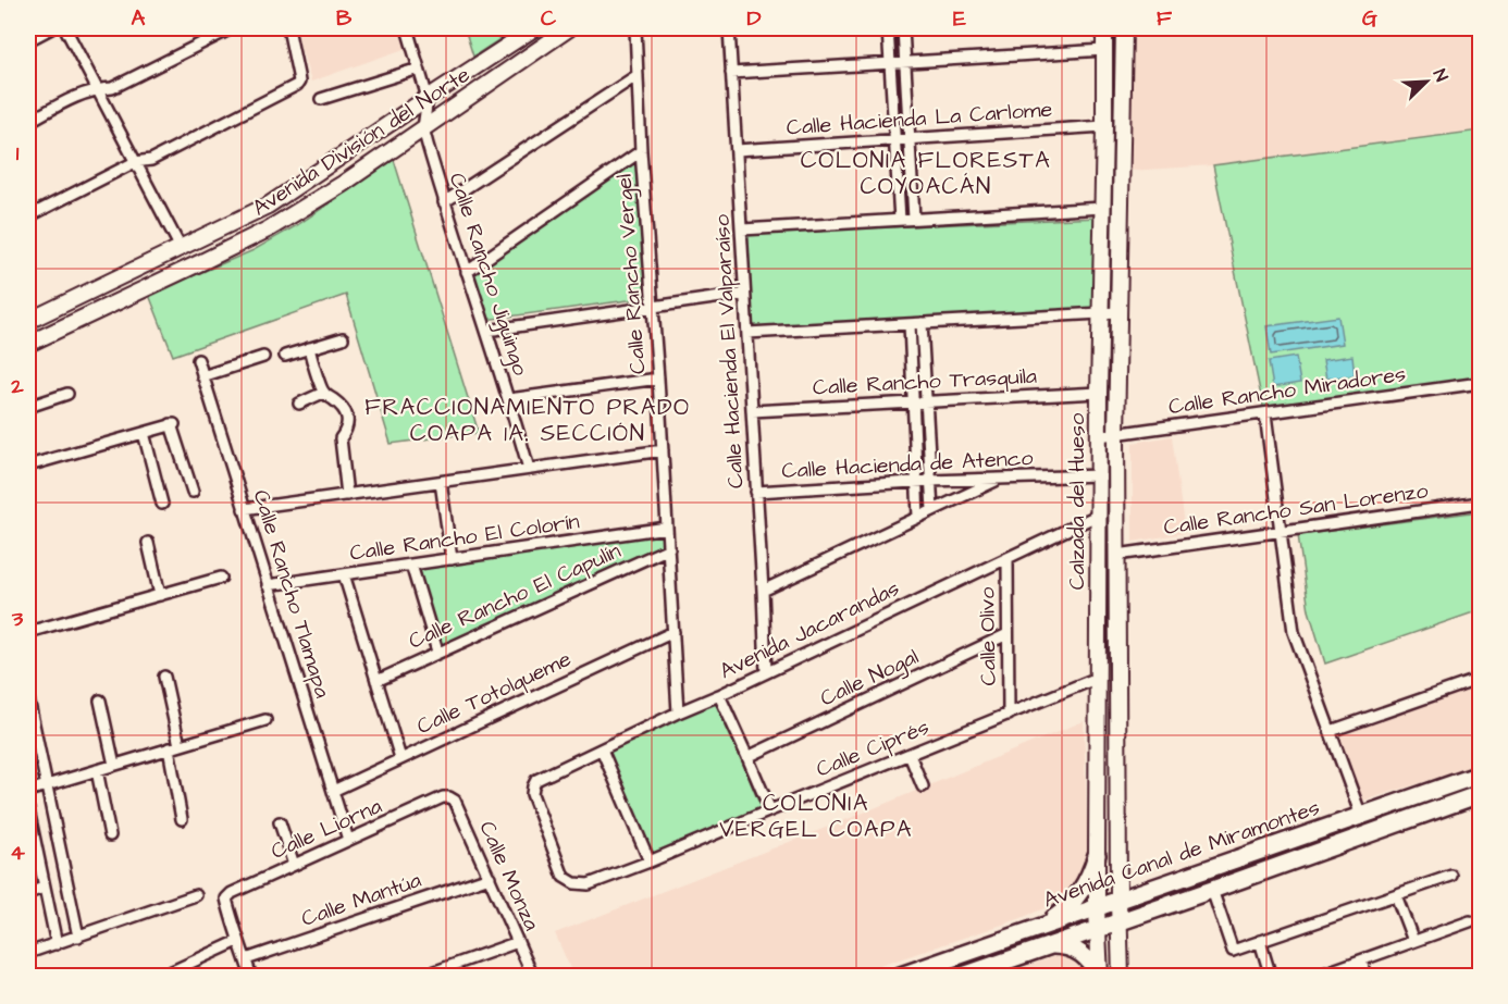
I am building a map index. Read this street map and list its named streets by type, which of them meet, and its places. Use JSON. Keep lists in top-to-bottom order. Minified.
{"streets":{"main road":["Avenida División del Norte","Calzada del Hueso","Avenida Canal de Miramontes"],"street":["Calle Hacienda La Carlome","Calle Rancho Jiguingo","Calle Rancho Vergel","Calle Hacienda El Valparaíso","Calle Rancho Trasquila","Calle Rancho Miradores","Calle Hacienda de Atenco","Calle Rancho San Lorenzo","Calle Rancho El Colorín","Calle Rancho Tlamapa","Calle Rancho El Capulín","Avenida Jacarandas","Calle Olivo","Calle Nogal","Calle Totolqueme","Calle Ciprés","Calle Liorna","Calle Monza","Calle Mantúa"]},"crossings":[["Calle Hacienda La Carlome","Calle Hacienda El Valparaíso"],["Calle Hacienda La Carlome","Calzada del Hueso"],["Avenida División del Norte","Calle Rancho Jiguingo"],["Calle Rancho Vergel","Calle Rancho El Colorín"],["Calle Rancho Vergel","Calle Rancho El Capulín"],["Calle Rancho Vergel","Avenida Jacarandas"],["Calle Rancho Vergel","Calle Totolqueme"],["Calle Hacienda El Valparaíso","Calle Rancho Trasquila"],["Calle Hacienda El Valparaíso","Calle Hacienda de Atenco"],["Calle Hacienda El Valparaíso","Avenida Jacarandas"],["Calle Rancho Trasquila","Calzada del Hueso"],["Calle Rancho Miradores","Calzada del Hueso"],["Calle Hacienda de Atenco","Calzada del Hueso"],["Calzada del Hueso","Calle Rancho San Lorenzo"],["Calzada del Hueso","Avenida Jacarandas"],["Calzada del Hueso","Calle Ciprés"],["Calzada del Hueso","Avenida Canal de Miramontes"],["Calle Rancho El Colorín","Calle Rancho Tlamapa"],["Calle Rancho Tlamapa","Calle Totolqueme"],["Calle Rancho Tlamapa","Calle Liorna"],["Avenida Jacarandas","Calle Olivo"],["Avenida Jacarandas","Calle Ciprés"],["Calle Olivo","Calle Nogal"],["Calle Olivo","Calle Ciprés"],["Calle Liorna","Calle Monza"],["Calle Monza","Calle Mantúa"]],"districts":["COLONIA FLORESTA COYOACÁN","FRACCIONAMIENTO PRADO COAPA 1A. SECCIÓN","COLONIA VERGEL COAPA"],"north":"top right","grid":{"columns":["A","B","C","D","E","F","G"],"rows":["1","2","3","4"]}}
